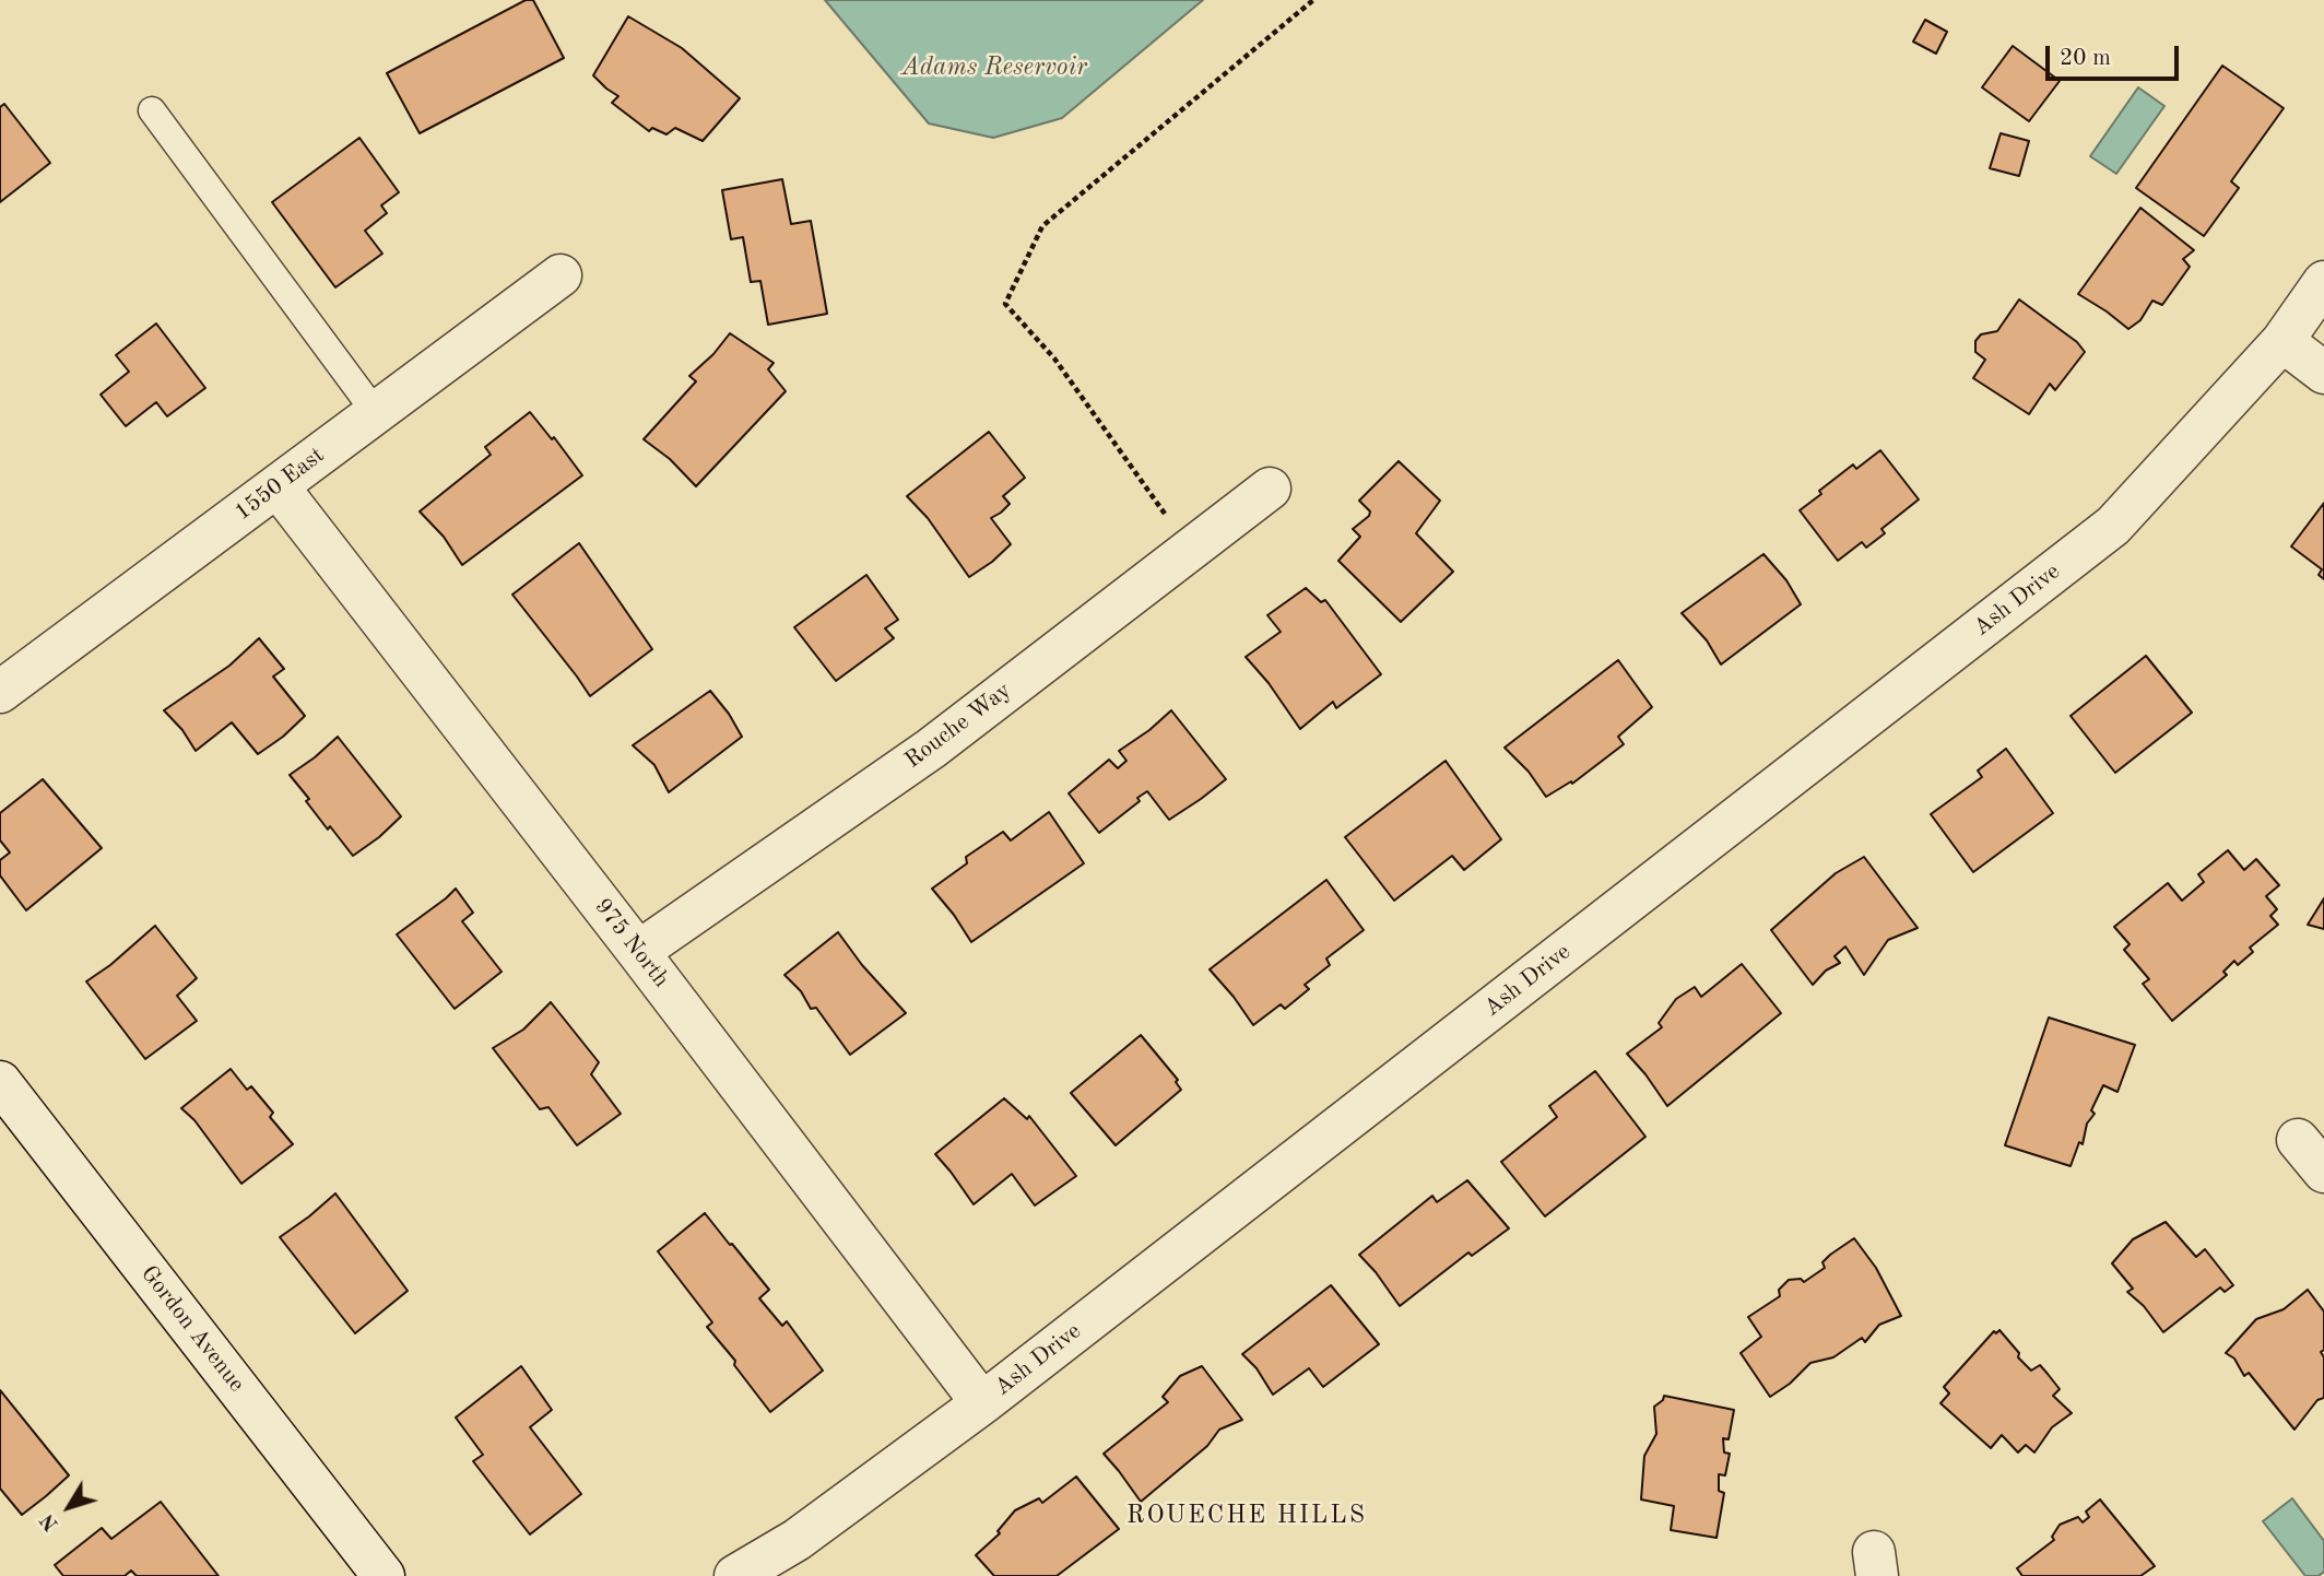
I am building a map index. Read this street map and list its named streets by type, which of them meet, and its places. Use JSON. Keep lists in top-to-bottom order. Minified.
{"streets":{"street":["1550 East","Ash Drive","Rouche Way","975 North","Gordon Avenue"]},"crossings":[["1550 East","975 North"],["Ash Drive","975 North"],["Rouche Way","975 North"]],"districts":["ROUECHE HILLS"],"water":["Adams Reservoir"],"scale_bar":"20 m","north":"bottom left"}
